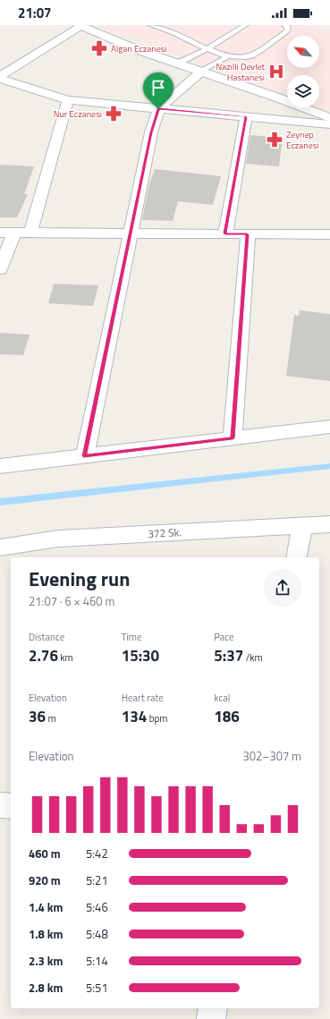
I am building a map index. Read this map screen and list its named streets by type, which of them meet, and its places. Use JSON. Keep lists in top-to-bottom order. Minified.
{"streets":{"street":["372 Sk."]},"places":{"pharmacy":["Algan Eczanesi","Nur Eczanesi","Zeynep Eczanesi"],"hospital":["Nazilli Devlet Hastanesi"]},"north":"top left","page":{"status":"21:07","heading":["Evening run","21:07 · 6 × 460 m"],"stats":[["Distance","2.76 km"],["Time","15:30"],["Pace","5:37 /km"],["Elevation","36 m"],["Heart rate","134 bpm"],["kcal","186"]],"chart":["Elevation","302–307 m"],"list":[{"name":"460 m","note":"5:42"},{"name":"920 m","note":"5:21"},{"name":"1.4 km","note":"5:46"},{"name":"1.8 km","note":"5:48"},{"name":"2.3 km","note":"5:14"},{"name":"2.8 km","note":"5:51"}]}}
